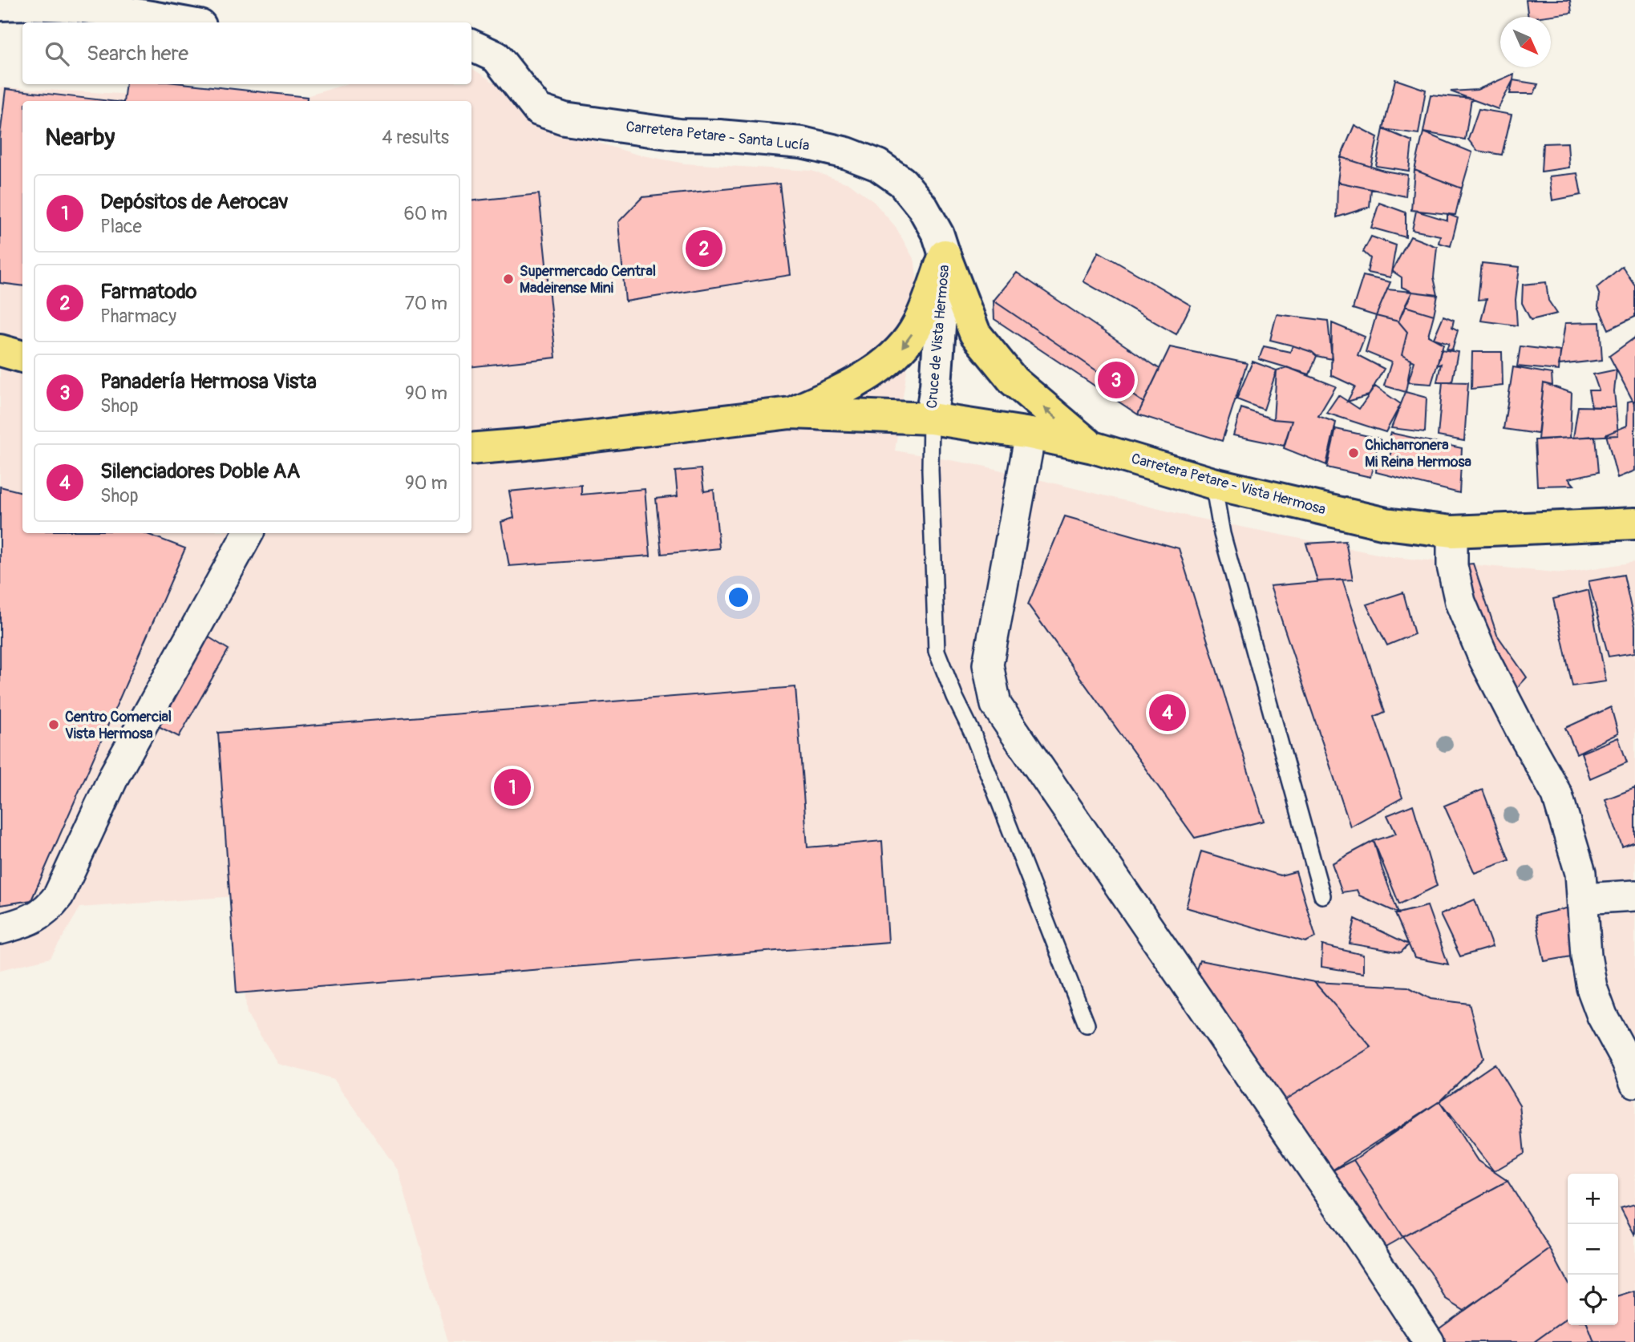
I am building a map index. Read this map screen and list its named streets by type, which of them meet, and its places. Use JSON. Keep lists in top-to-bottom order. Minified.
{"streets":{"main road":["Carretera Petare - Vista Hermosa"],"street":["Carretera Petare - Santa Lucía","Cruce de Vista Hermosa"]},"crossings":[["Carretera Petare - Santa Lucía","Cruce de Vista Hermosa"],["Cruce de Vista Hermosa","Carretera Petare - Vista Hermosa"]],"places":["Supermercado Central Madeirense Mini","Chicharronera Mi Reina Hermosa","Centro Comercial Vista Hermosa"],"north":"bottom right","page":{"search":"Search here","heading":["Nearby","4 results"],"list":[{"mark":"1","name":"Depósitos de Aerocav","note":"Place","value":"60 m"},{"mark":"2","name":"Farmatodo","note":"Pharmacy","value":"70 m"},{"mark":"3","name":"Panadería Hermosa Vista","note":"Shop","value":"90 m"},{"mark":"4","name":"Silenciadores Doble AA","note":"Shop","value":"90 m"}],"pins":["2","3","4","1"],"map_buttons":["+","−"]}}
